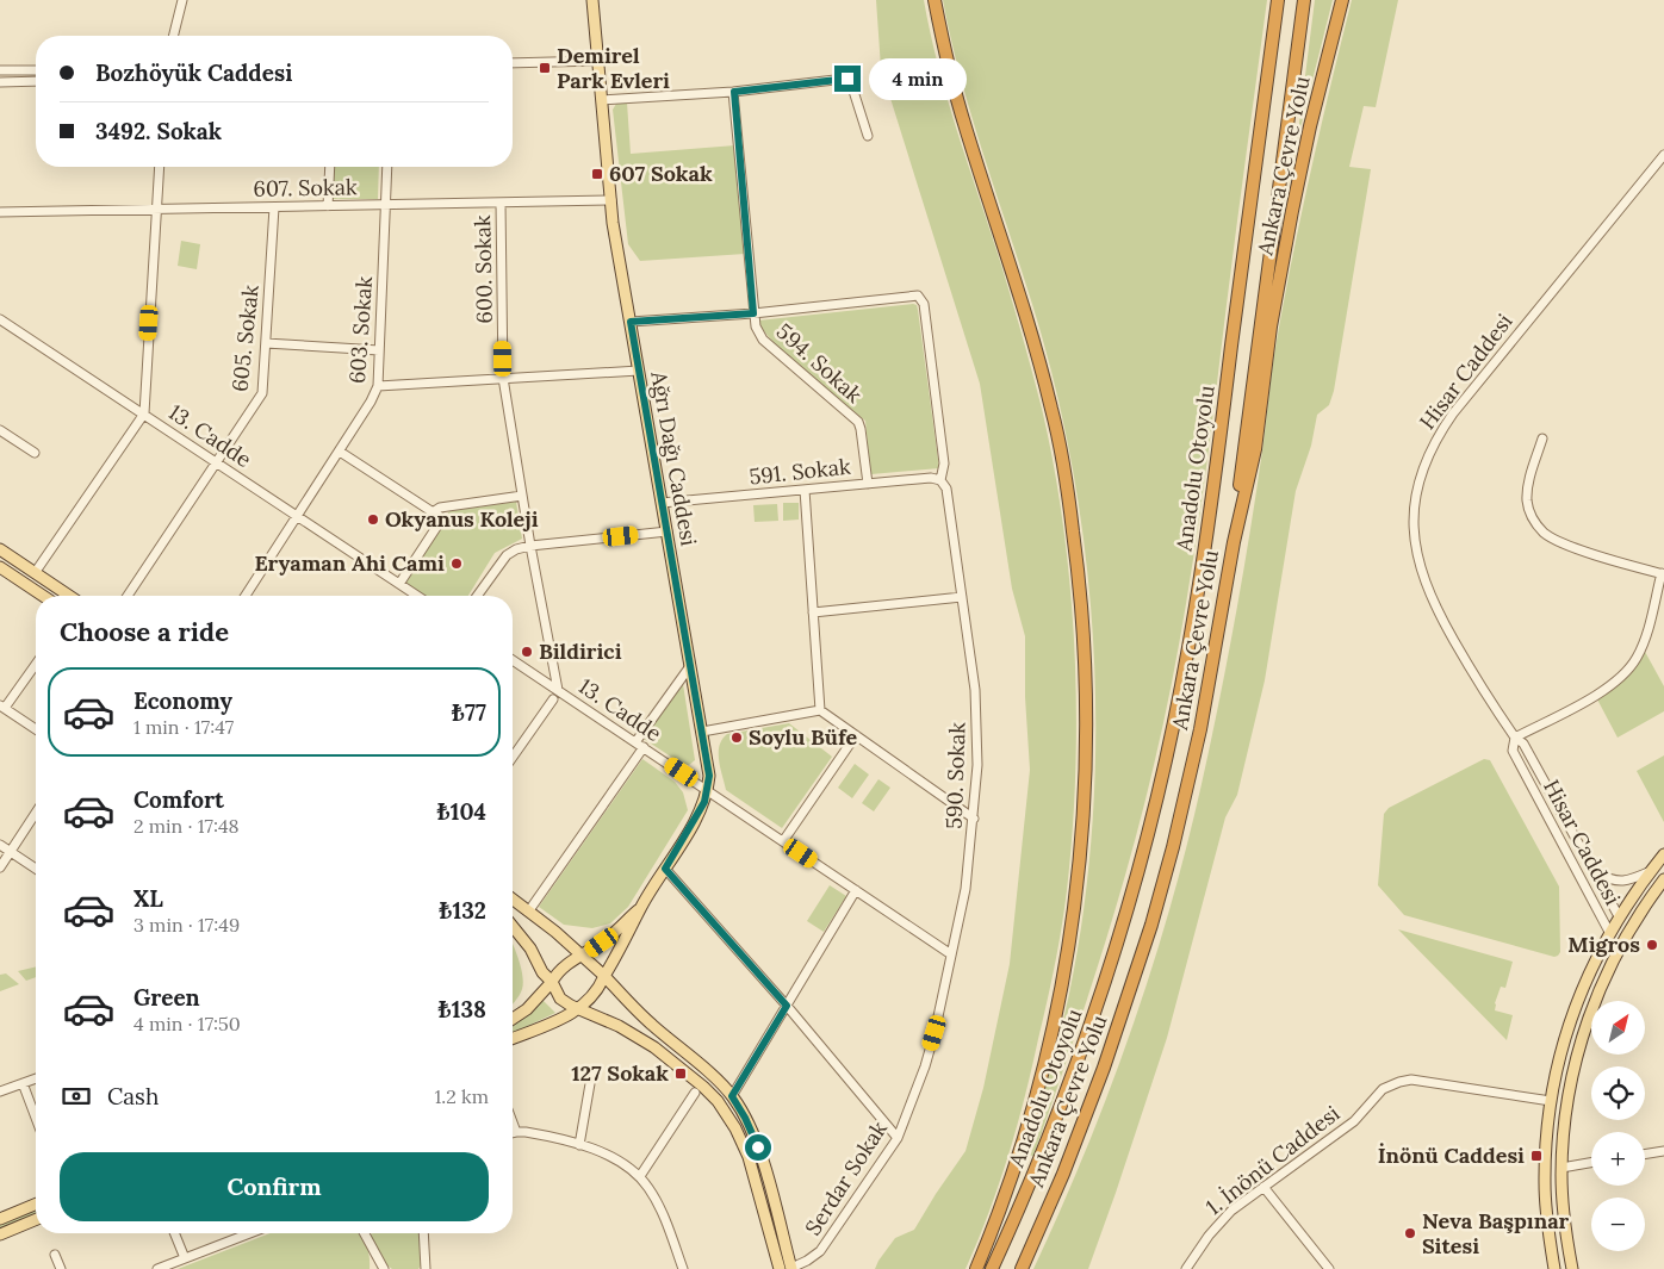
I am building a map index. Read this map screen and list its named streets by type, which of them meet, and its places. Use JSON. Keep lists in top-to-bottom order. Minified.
{"streets":{"highway":["Ankara Çevre Yolu","Anadolu Otoyolu"],"main road":["Ağrı Dağı Caddesi"],"street":["607. Sokak","600. Sokak","603. Sokak","605. Sokak","594. Sokak","Hisar Caddesi","13. Cadde","591. Sokak","590. Sokak","1. İnönü Caddesi","Serdar Sokak"]},"crossings":[["607. Sokak","600. Sokak"],["607. Sokak","603. Sokak"],["607. Sokak","605. Sokak"],["607. Sokak","Ağrı Dağı Caddesi"],["600. Sokak","13. Cadde"],["603. Sokak","13. Cadde"],["605. Sokak","13. Cadde"],["594. Sokak","591. Sokak"],["13. Cadde","Ağrı Dağı Caddesi"],["13. Cadde","590. Sokak"],["13. Cadde","Serdar Sokak"],["Ağrı Dağı Caddesi","591. Sokak"],["591. Sokak","590. Sokak"],["590. Sokak","Serdar Sokak"]],"places":{"transit":["Demirel Park Evleri","607 Sokak","127 Sokak","İnönü Caddesi"],"other":["Okyanus Koleji","Eryaman Ahi Cami","Bildirici","Soylu Büfe","Migros","Neva Başpınar Sitesi"]},"north":"top right","page":{"banner":["Bozhöyük Caddesi","3492. Sokak"],"bubble":"4 min","heading":"Choose a ride","list":[{"name":"Economy","note":"1 min · 17:47","value":"₺77"},{"name":"Comfort","note":"2 min · 17:48","value":"₺104"},{"name":"XL","note":"3 min · 17:49","value":"₺132"},{"name":"Green","note":"4 min · 17:50","value":"₺138"}],"map_buttons":["+","−"],"pay":["Cash","1.2 km"],"buttons":"Confirm"}}
